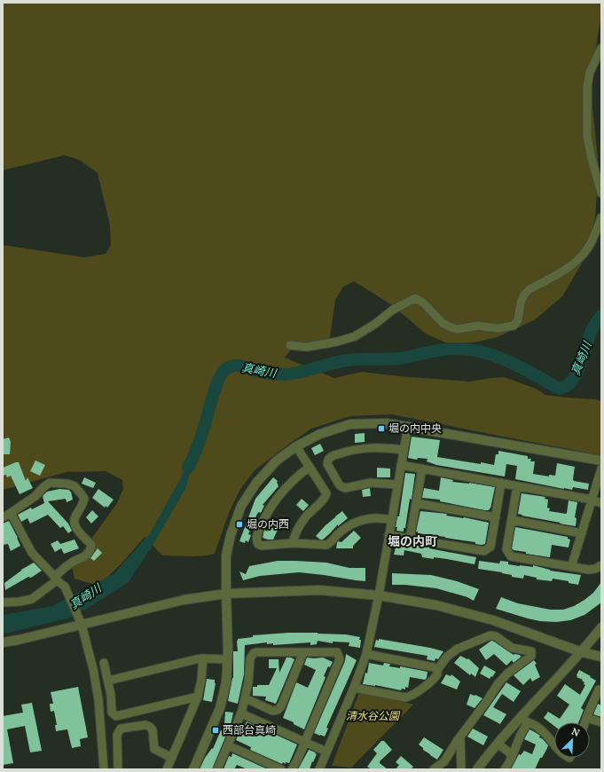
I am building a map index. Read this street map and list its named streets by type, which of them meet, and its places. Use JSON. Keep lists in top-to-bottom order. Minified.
{"districts":["堀の内町"],"water":["真崎川"],"parks":["清水谷公園"],"places":{"transit":["堀の内中央","堀の内西","西部台真崎"]},"north":"top right"}
